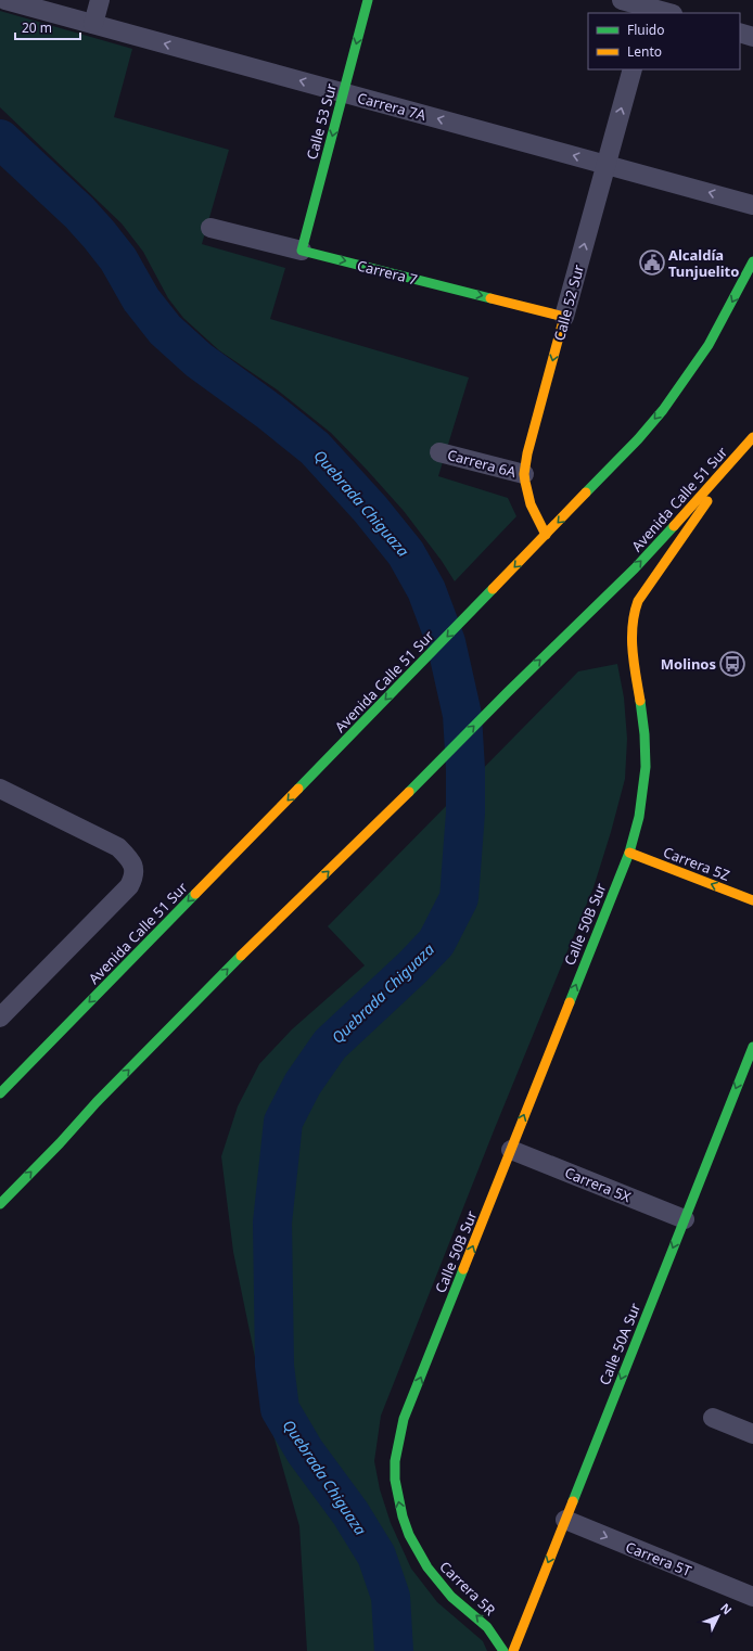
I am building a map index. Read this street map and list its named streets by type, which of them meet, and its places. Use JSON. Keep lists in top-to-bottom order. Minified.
{"streets":{"main road":["Calle 53 Sur","Carrera 7","Calle 52 Sur","Avenida Calle 51 Sur","Carrera 5Z","Calle 50B Sur","Calle 50A Sur","Carrera 5R"],"street":["Carrera 7A","Carrera 6A","Carrera 5X","Carrera 5T"]},"crossings":[["Carrera 7A","Calle 53 Sur"],["Carrera 7A","Calle 52 Sur"],["Calle 53 Sur","Carrera 7"],["Carrera 7","Calle 52 Sur"],["Calle 52 Sur","Carrera 6A"],["Calle 52 Sur","Avenida Calle 51 Sur"],["Avenida Calle 51 Sur","Calle 50B Sur"],["Carrera 5Z","Calle 50B Sur"],["Calle 50B Sur","Carrera 5X"],["Calle 50B Sur","Carrera 5R"],["Carrera 5X","Calle 50A Sur"],["Calle 50A Sur","Carrera 5T"]],"one_way":["Carrera 7A","Calle 53 Sur","Carrera 7","Carrera 5Z","Calle 50B Sur","Calle 50A Sur","Carrera 5T","Carrera 5R"],"water":["Quebrada Chiguaza"],"places":{"public building":["Alcaldía Tunjuelito"],"bus stop":["Molinos"]},"legend":["Fluido","Lento"],"scale_bar":"20 m","north":"top right"}
